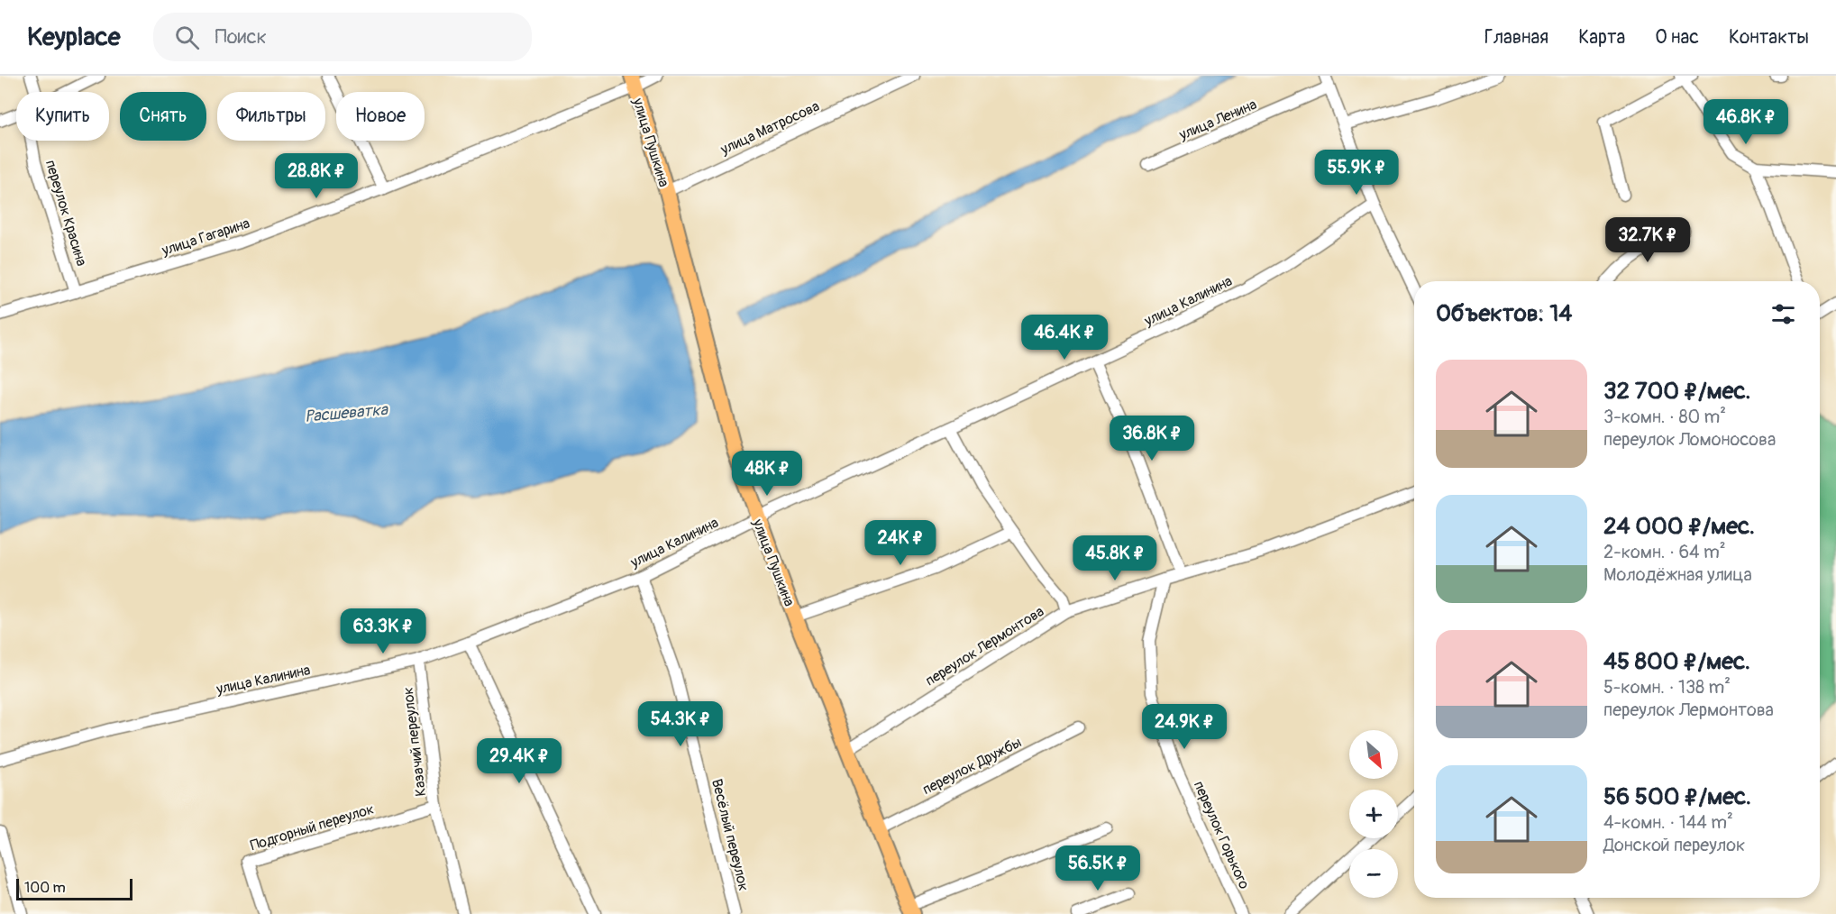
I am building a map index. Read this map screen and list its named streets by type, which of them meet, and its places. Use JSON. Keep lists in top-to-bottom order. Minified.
{"streets":{"main road":["улица Пушкина"],"street":["улица Ленина","улица Матросова","переулок Красина","улица Гагарина","улица Калинина","переулок Лермонтова","Казачий переулок","переулок Дружбы","Подгорный переулок","Весёлый переулок","переулок Горького"]},"crossings":[["улица Матросова","улица Пушкина"],["улица Пушкина","улица Гагарина"],["улица Пушкина","улица Калинина"],["улица Пушкина","переулок Лермонтова"],["улица Пушкина","переулок Дружбы"],["переулок Красина","улица Гагарина"],["улица Калинина","Казачий переулок"],["улица Калинина","Весёлый переулок"],["переулок Лермонтова","переулок Горького"],["Казачий переулок","Подгорный переулок"]],"water":["Расшеватка"],"scale_bar":"100 m","north":"bottom right","page":{"header":"Keyplace","search":"Поиск","nav":["Главная","Карта","О нас","Контакты"],"chip":["Купить","Снять","Фильтры","Новое"],"price":["46.8K ₽","55.9K ₽","28.8K ₽","32.7K ₽","46.4K ₽","36.8K ₽","48K ₽","24K ₽","45.8K ₽","63.3K ₽","54.3K ₽","24.9K ₽","29.4K ₽","56.5K ₽"],"heading":"Объектов: 14","list":[{"name":"32 700 ₽/мес.","note":"3-комн. · 80 m² · переулок Ломоносова"},{"name":"24 000 ₽/мес.","note":"2-комн. · 64 m² · Молодёжная улица"},{"name":"45 800 ₽/мес.","note":"5-комн. · 138 m² · переулок Лермонтова"},{"name":"56 500 ₽/мес.","note":"4-комн. · 144 m² · Донской переулок"}],"map_buttons":["+","−"],"scale":"100 m"}}
